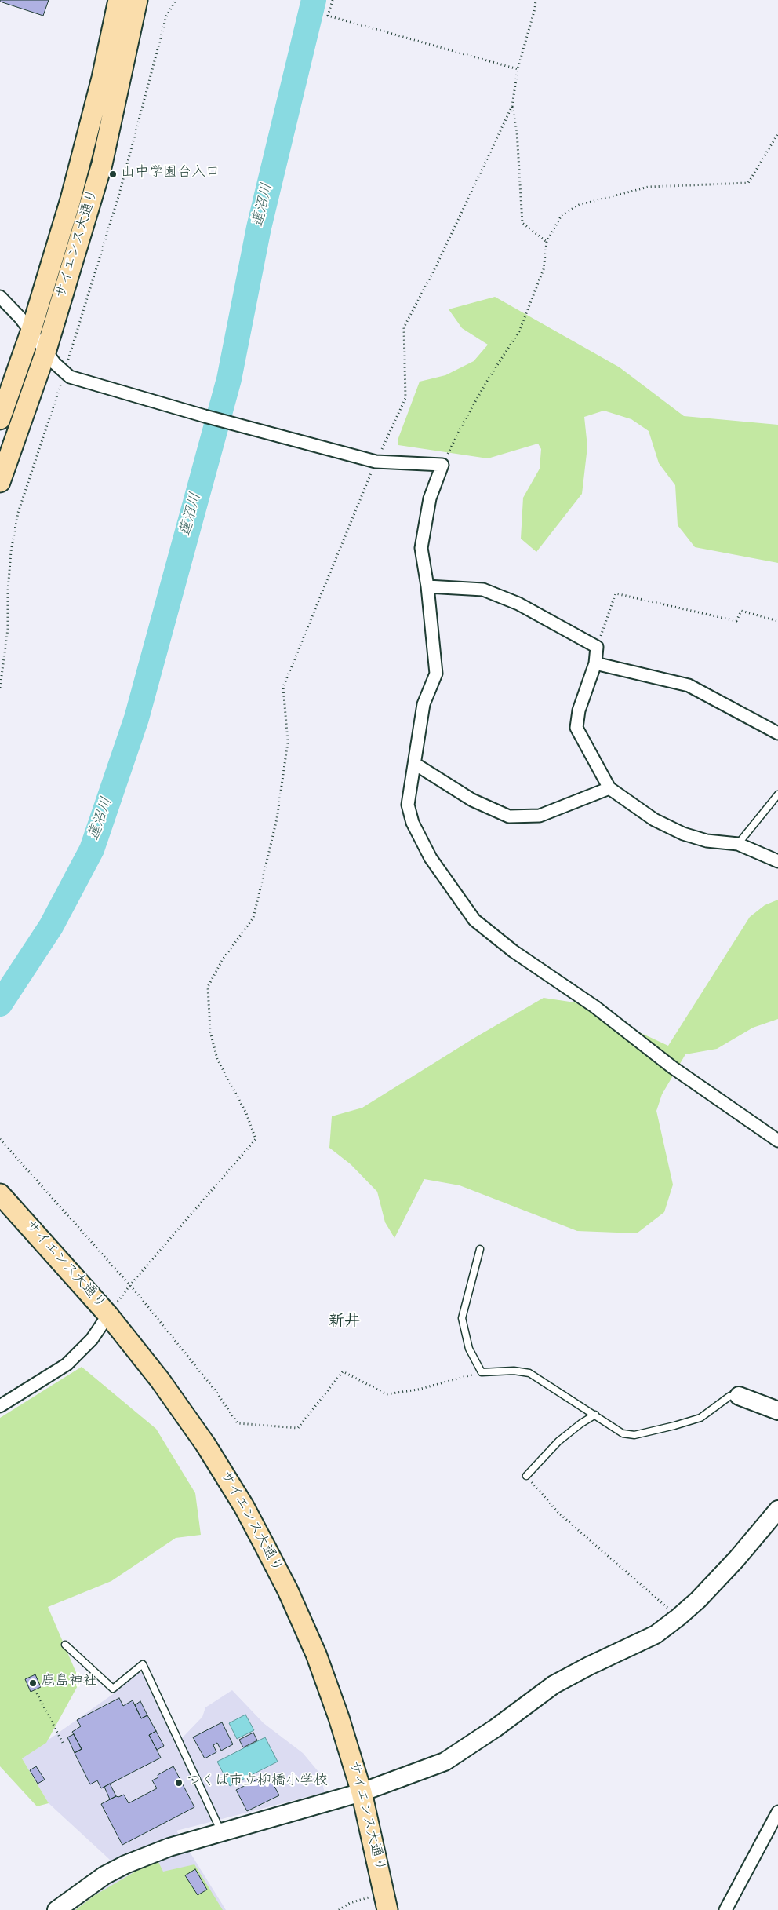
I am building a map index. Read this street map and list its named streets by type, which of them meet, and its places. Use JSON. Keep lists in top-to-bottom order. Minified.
{"streets":{"main road":["サイエンス大通り"]},"districts":["新井"],"water":["蓮沼川"],"places":["山中学園台入口","鹿島神社","つくば市立柳橋小学校"]}
